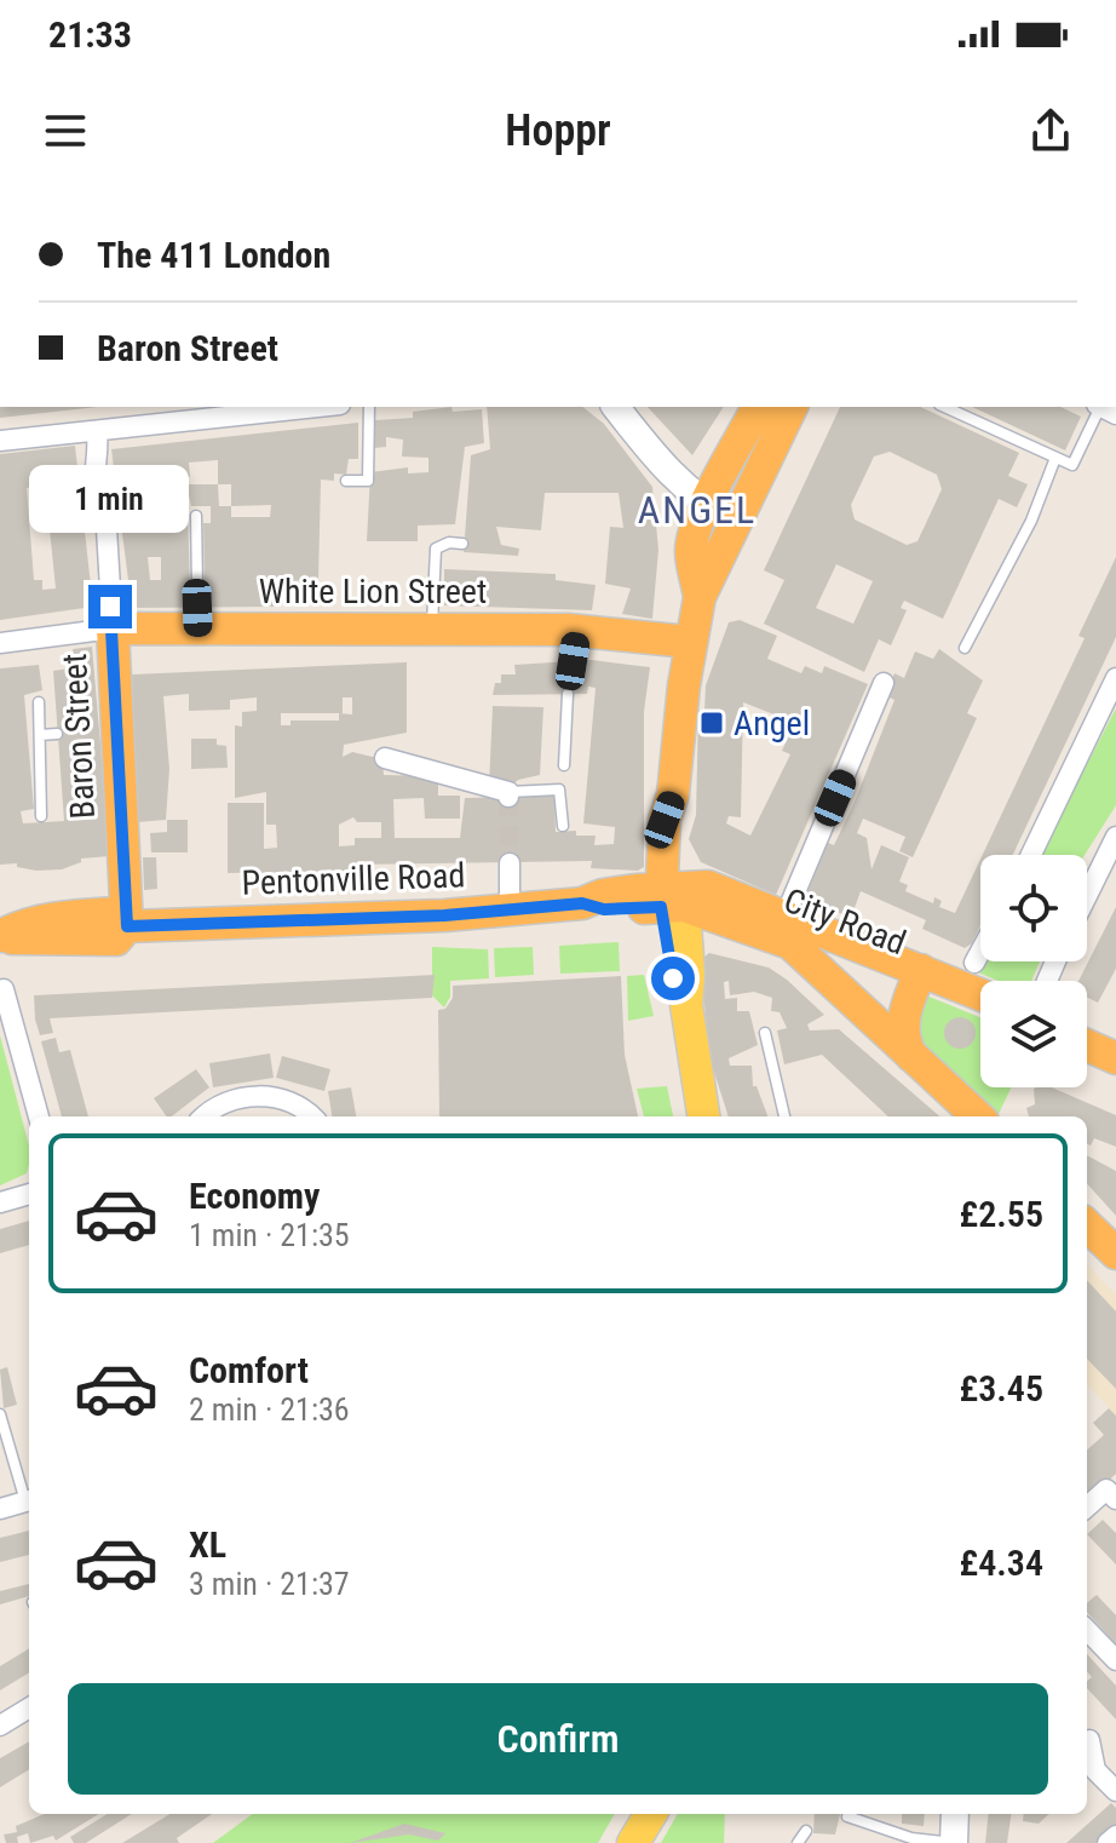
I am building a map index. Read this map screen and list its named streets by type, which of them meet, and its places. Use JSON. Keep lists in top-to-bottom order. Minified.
{"streets":{"highway":["White Lion Street","Baron Street","Pentonville Road","City Road"]},"crossings":[["White Lion Street","Baron Street"],["Baron Street","Pentonville Road"],["Pentonville Road","City Road"]],"districts":["ANGEL"],"places":{"transit":["Angel"]},"page":{"status":"21:33","header":"Hoppr","banner":["The 411 London","Baron Street"],"bubble":"1 min","list":[{"name":"Economy","note":"1 min · 21:35","value":"£2.55"},{"name":"Comfort","note":"2 min · 21:36","value":"£3.45"},{"name":"XL","note":"3 min · 21:37","value":"£4.34"}],"buttons":"Confirm"}}
